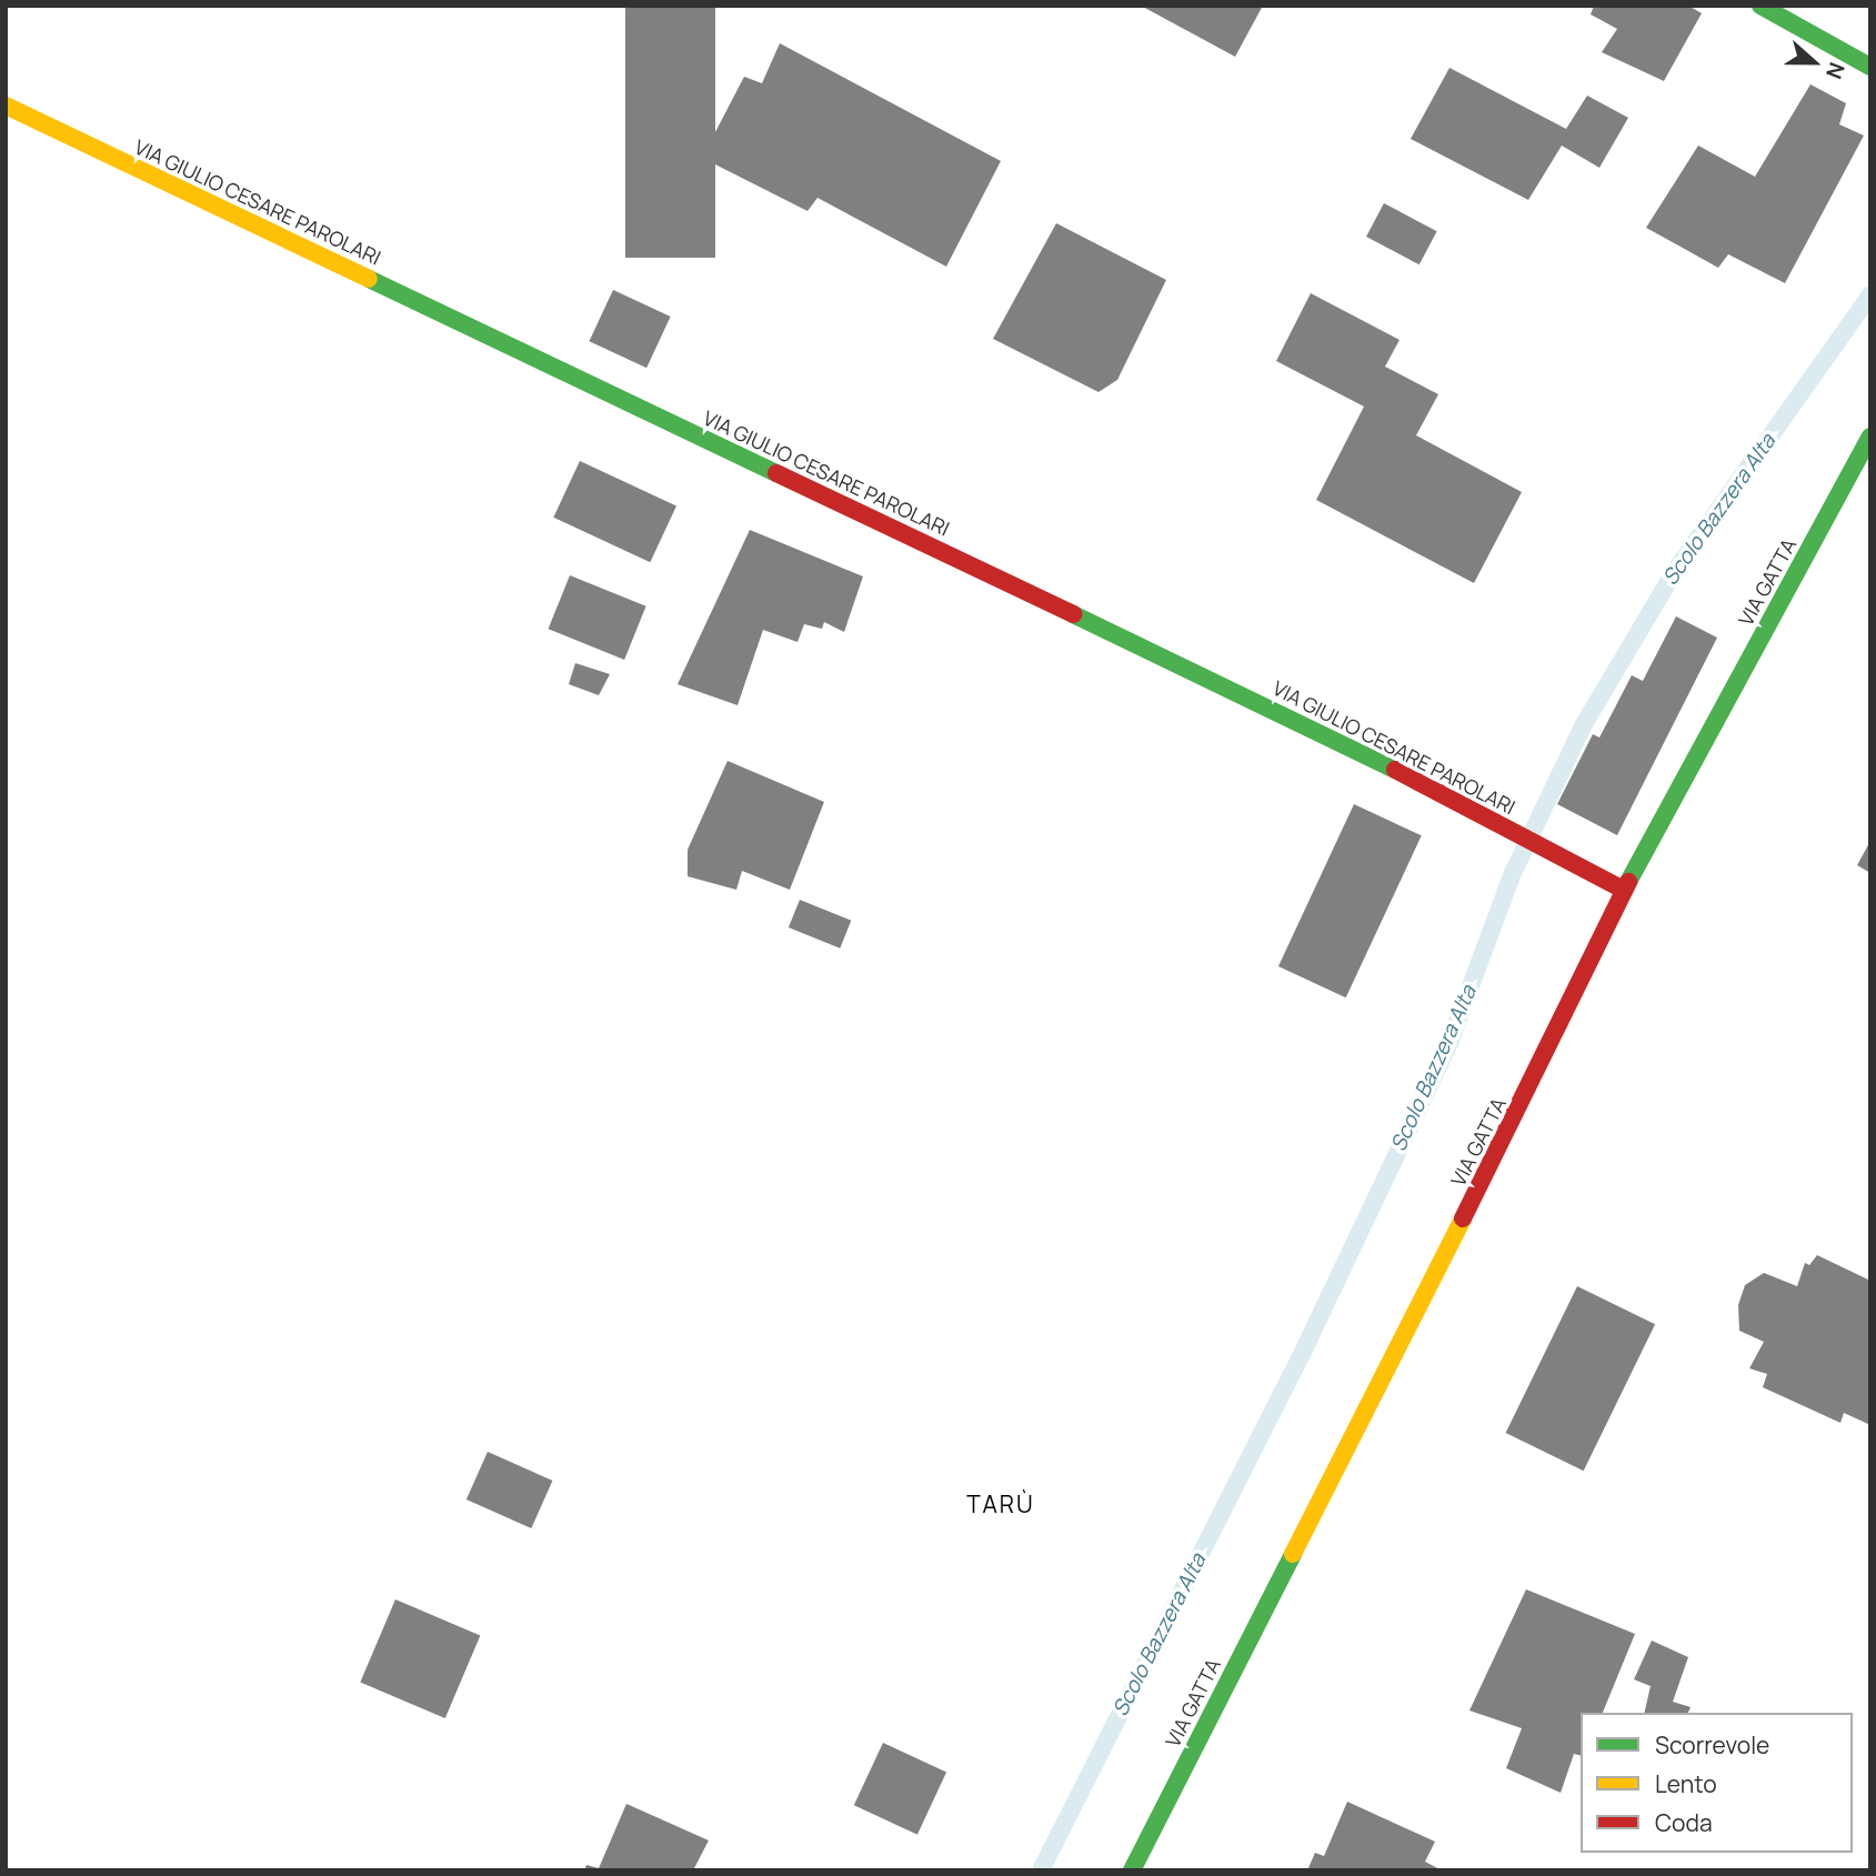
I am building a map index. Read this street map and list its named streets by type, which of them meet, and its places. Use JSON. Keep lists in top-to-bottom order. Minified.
{"streets":{"street":["VIA GIULIO CESARE PAROLARI","VIA GATTA"]},"crossings":[["VIA GIULIO CESARE PAROLARI","VIA GATTA"]],"districts":["TARÙ"],"water":["Scolo Bazzera Alta"],"legend":["Scorrevole","Lento","Coda"],"north":"right"}
